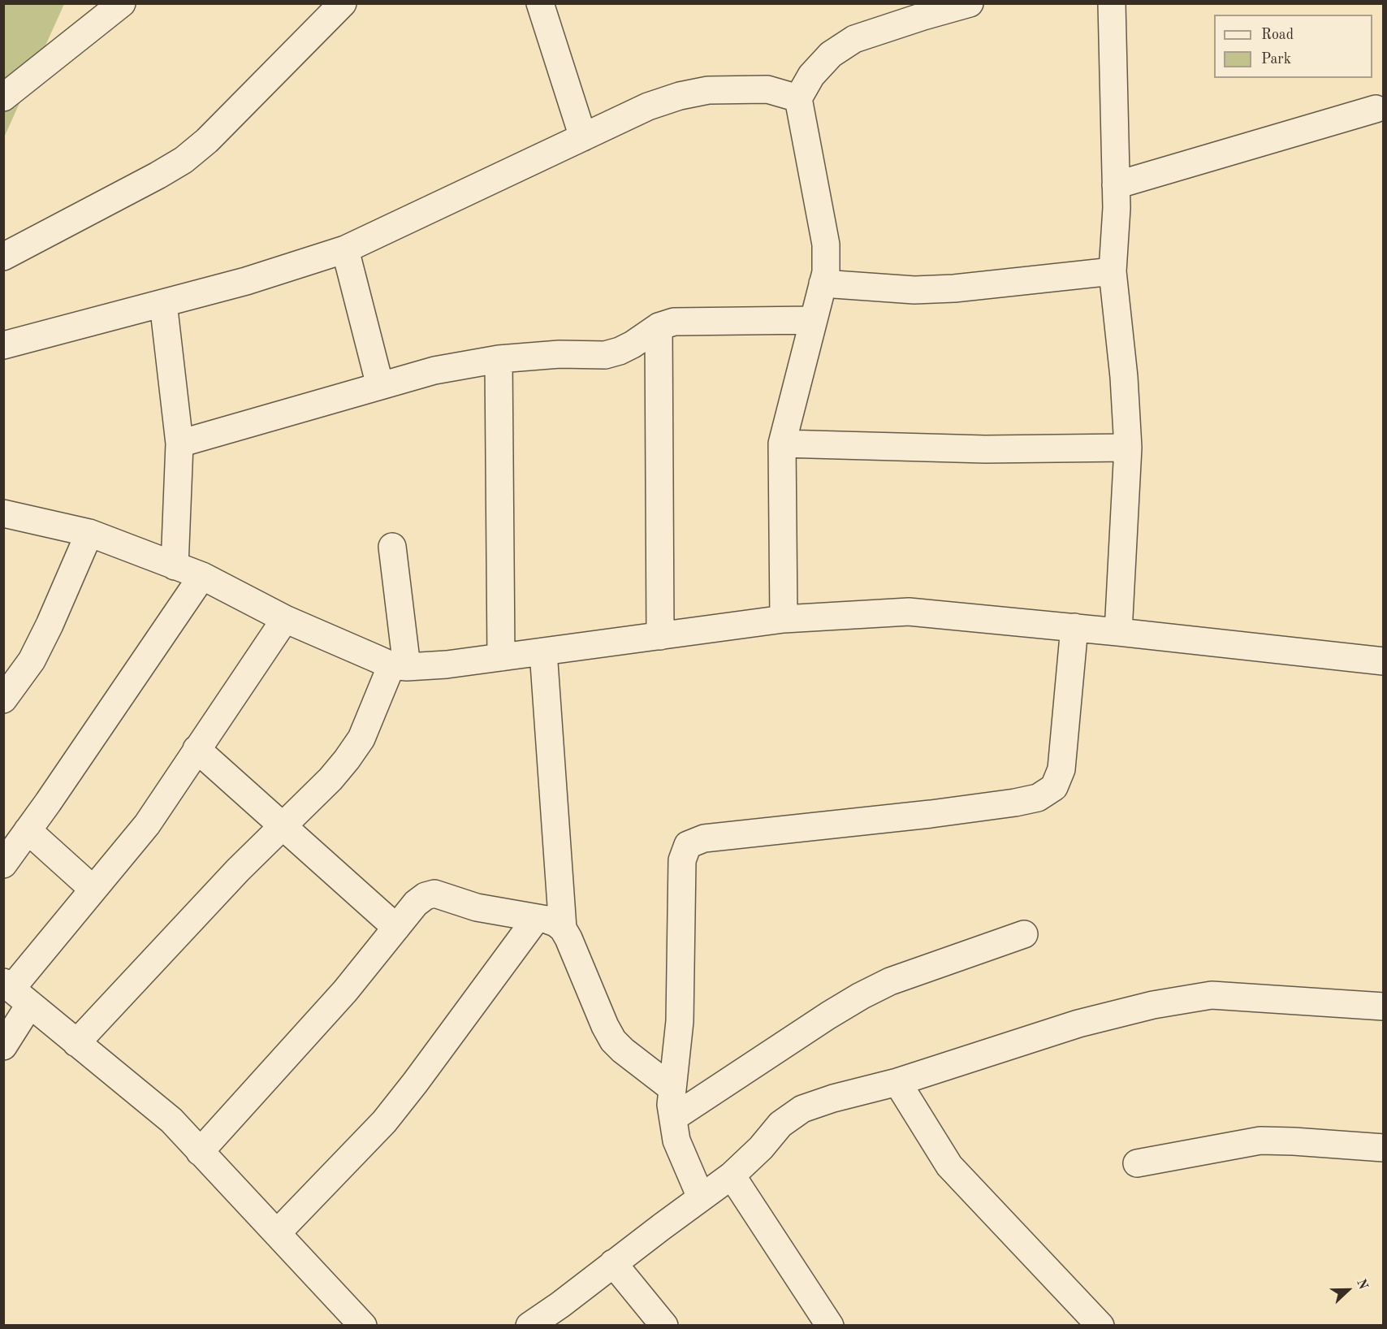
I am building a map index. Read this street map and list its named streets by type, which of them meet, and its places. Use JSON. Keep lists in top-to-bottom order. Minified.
{"legend":["Road","Park"],"north":"right"}
